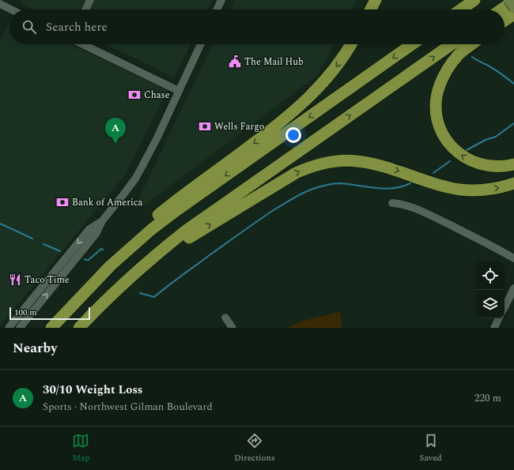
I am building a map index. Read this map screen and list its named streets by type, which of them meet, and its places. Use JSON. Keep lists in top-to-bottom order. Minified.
{"places":{"public building":["The Mail Hub"],"bank":["Chase","Wells Fargo","Bank of America"],"restaurant":["Taco Time"]},"scale_bar":"100 m","page":{"search":"Search here","pins":"A","scale":"100 m","heading":"Nearby","list":[{"mark":"A","name":"30/10 Weight Loss","note":"Sports · Northwest Gilman Boulevard","value":"220 m"}],"nav":["Map","Directions","Saved"]}}
